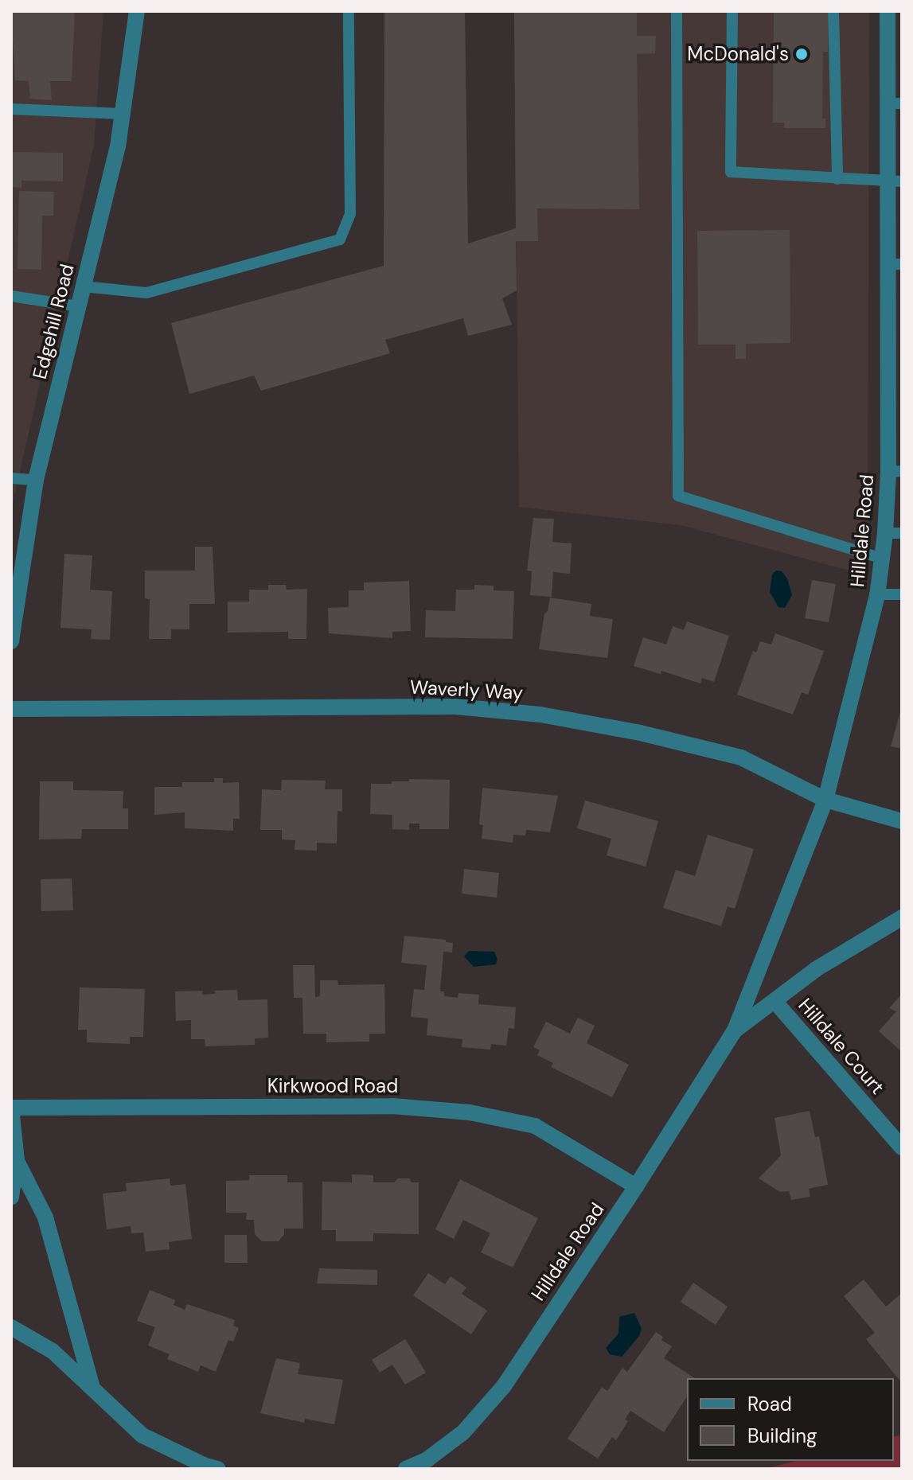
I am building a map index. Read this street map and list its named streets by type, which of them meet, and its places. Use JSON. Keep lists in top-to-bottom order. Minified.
{"streets":{"street":["Edgehill Road","Hilldale Road","Waverly Way","Hilldale Court","Kirkwood Road"]},"crossings":[["Hilldale Road","Waverly Way"],["Hilldale Road","Hilldale Court"],["Hilldale Road","Kirkwood Road"]],"places":["McDonald's"],"legend":["Road","Building"]}
